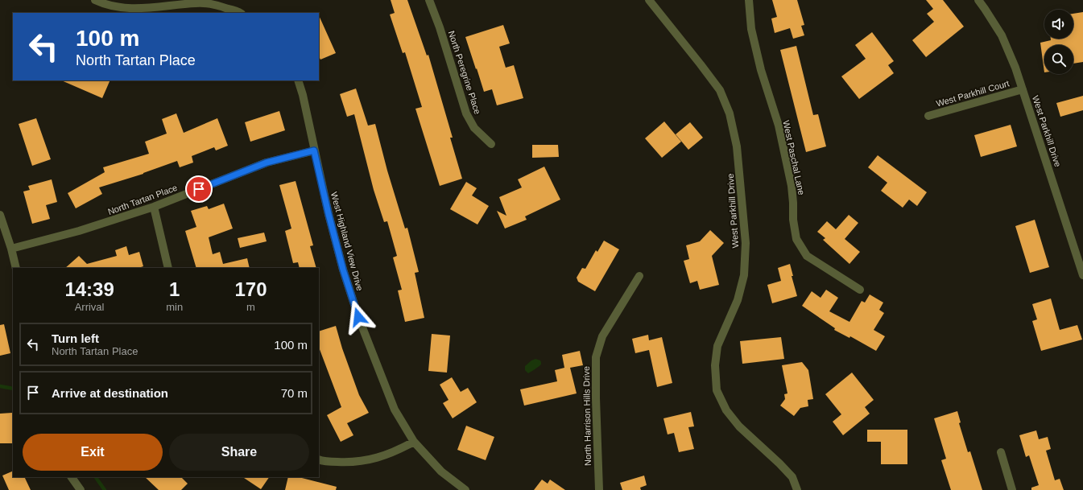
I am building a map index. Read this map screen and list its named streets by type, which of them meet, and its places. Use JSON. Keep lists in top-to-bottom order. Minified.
{"streets":{"street":["North Peregrine Place","West Parkhill Court","West Parkhill Drive","West Paschal Lane","North Tartan Place","West Highland View Drive","North Harrison Hills Drive"]},"crossings":[["West Parkhill Court","West Parkhill Drive"],["North Tartan Place","West Highland View Drive"]],"page":{"turn":["100 m","North Tartan Place"],"eta":["14:39","Arrival","1","min","170","m"],"list":[{"name":"Turn left","note":"North Tartan Place","value":"100 m"},{"name":"Arrive at destination","value":"70 m"}],"buttons":["Exit","Share"]}}
